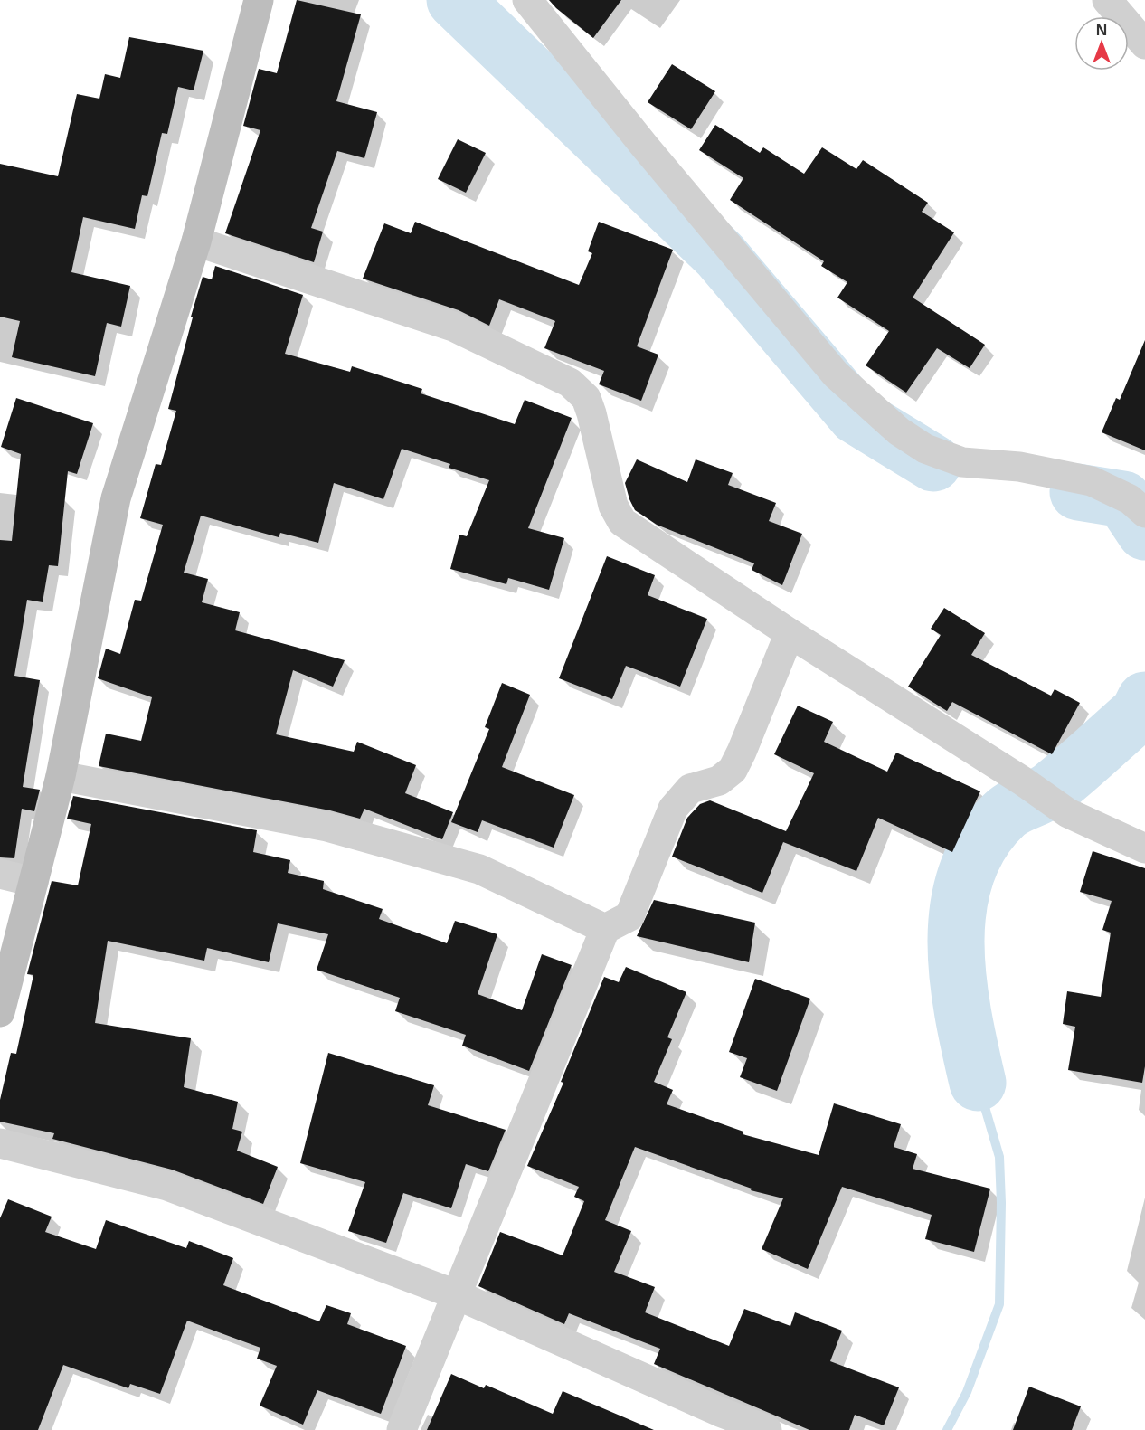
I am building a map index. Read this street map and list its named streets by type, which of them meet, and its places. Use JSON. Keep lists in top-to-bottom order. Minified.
{"north":"top"}
